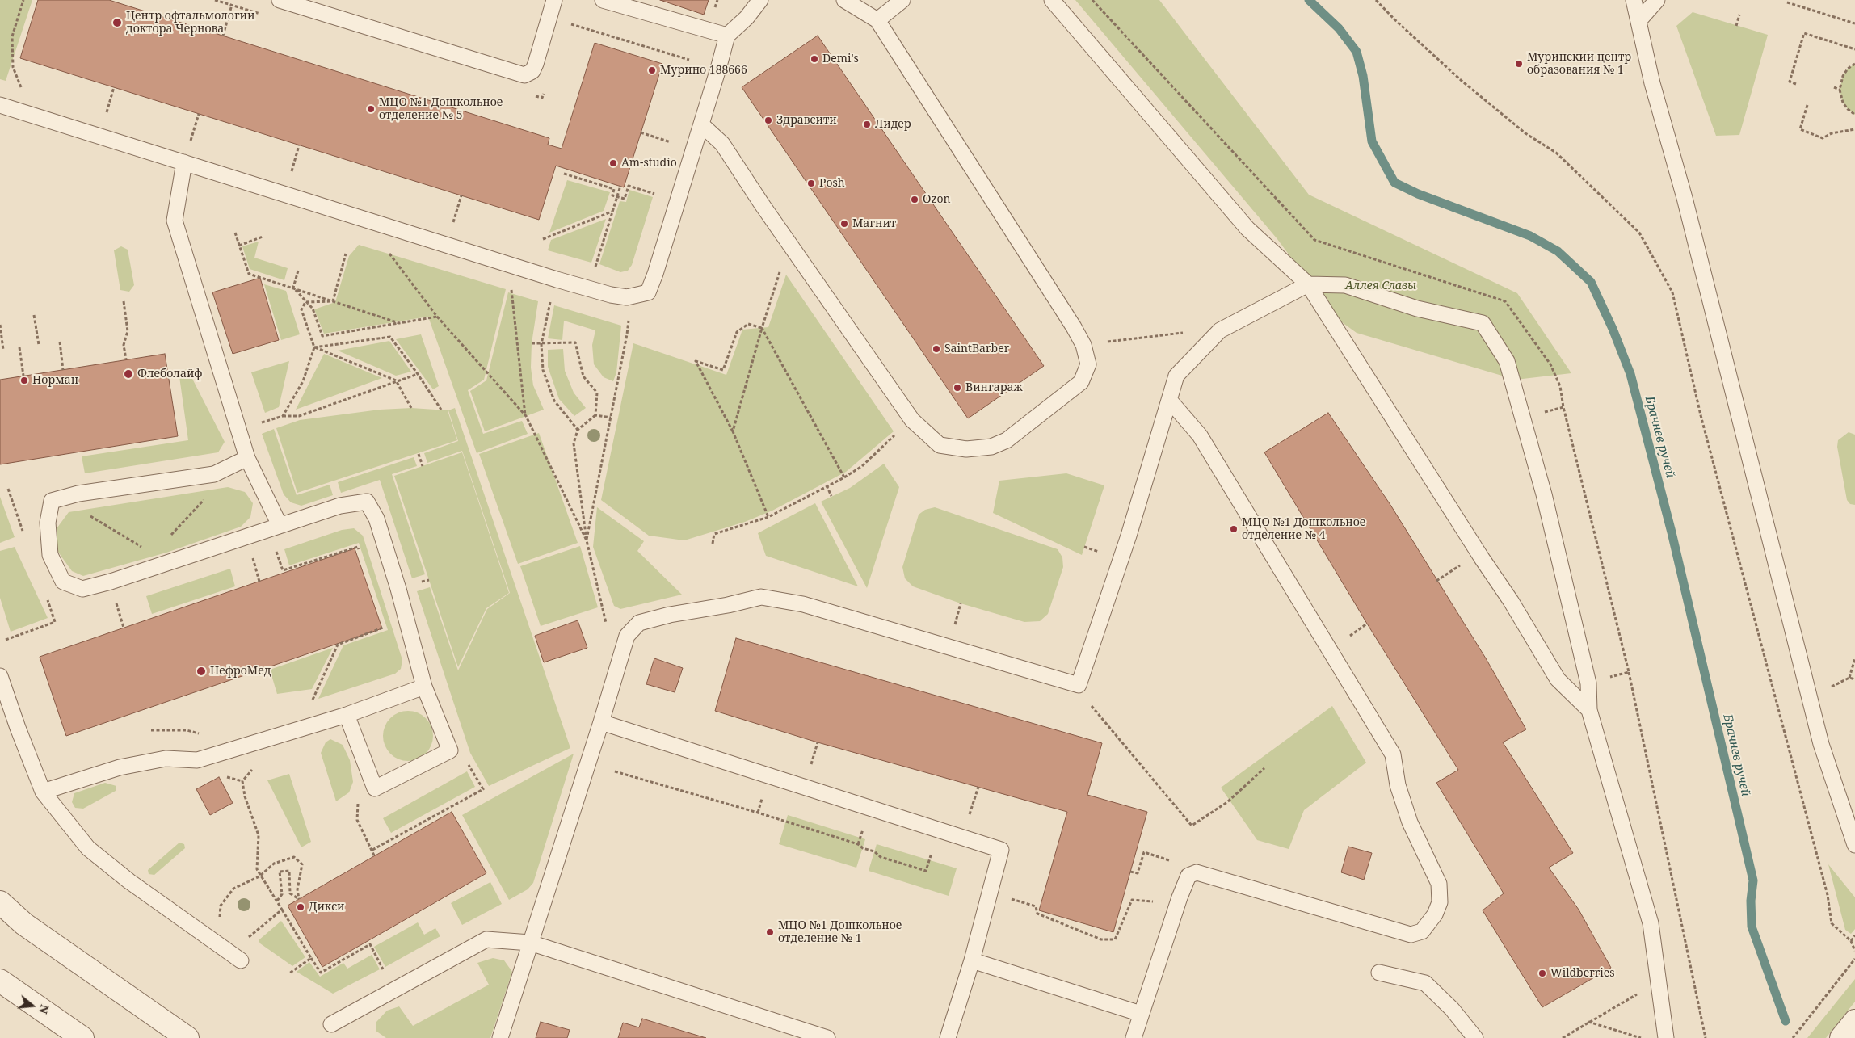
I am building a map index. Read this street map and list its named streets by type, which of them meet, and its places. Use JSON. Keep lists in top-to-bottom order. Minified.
{"water":["Брачнев ручей"],"parks":["Аллея Славы"],"places":["Центр офтальмологии доктора Чернова","Demi's","Муринский центр образования № 1","Мурино 188666","МЦО №1 Дошкольное отделение № 5","Здравсити","Лидер","Am-studio","Posh","Ozon","Магнит","SaintBarber","Флеболайф","Норман","Вингараж","МЦО №1 Дошкольное отделение № 4","НефроМед","Дикси","МЦО №1 Дошкольное отделение № 1","Wildberries"],"north":"right"}
